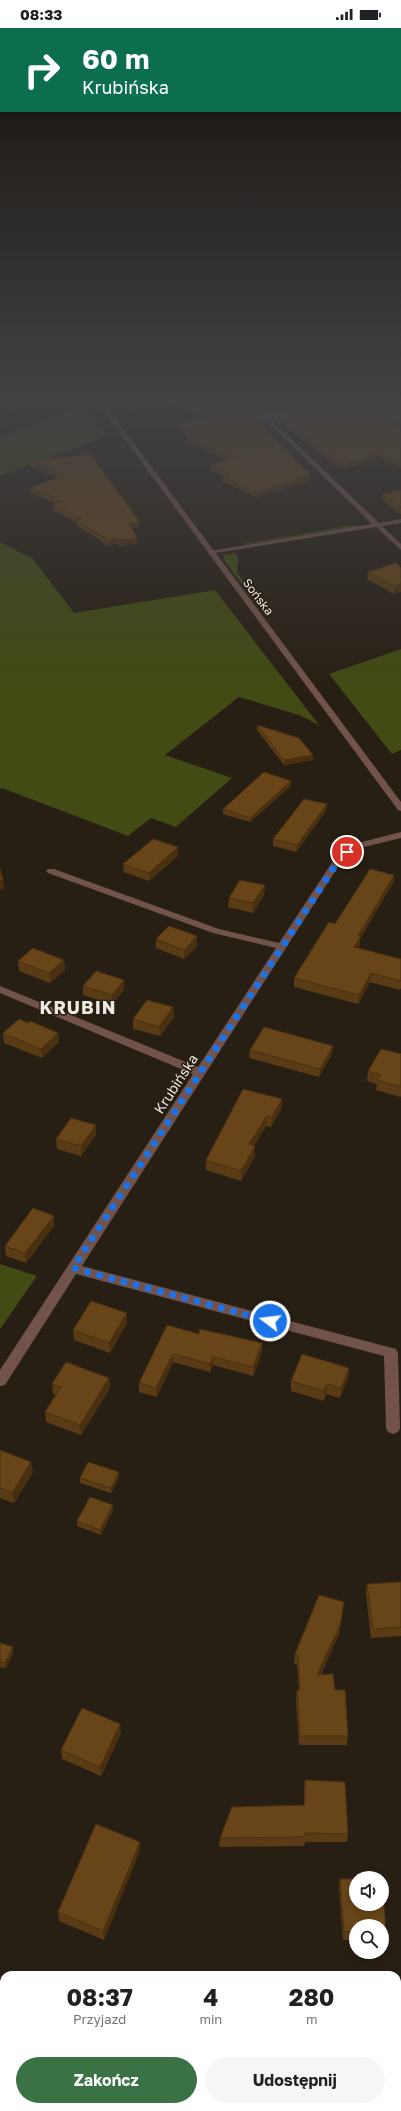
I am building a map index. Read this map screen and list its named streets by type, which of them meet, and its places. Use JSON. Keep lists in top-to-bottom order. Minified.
{"streets":{"street":["Sońska","Krubińska"]},"districts":["KRUBIN"],"page":{"status":"08:33","turn":["60 m","Krubińska"],"eta":["08:37","Przyjazd","4","min","280","m"],"buttons":["Zakończ","Udostępnij"]}}
